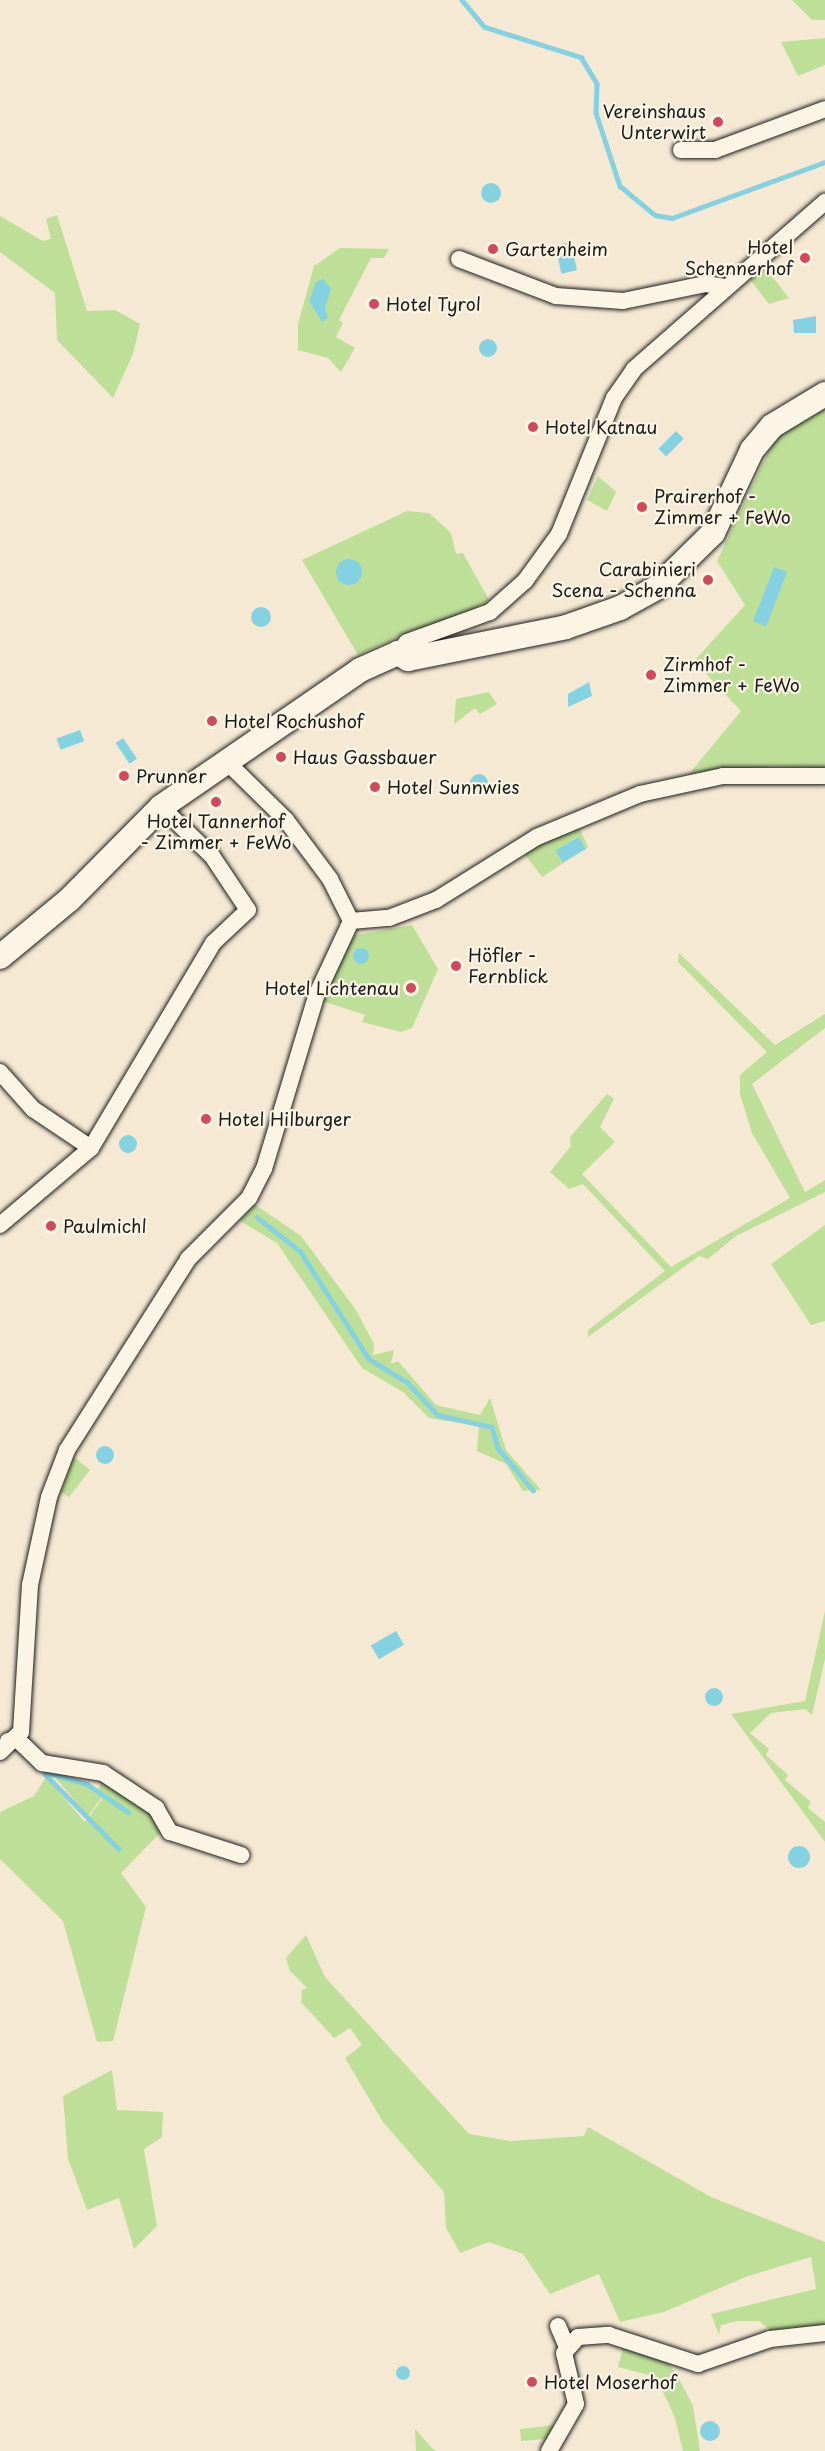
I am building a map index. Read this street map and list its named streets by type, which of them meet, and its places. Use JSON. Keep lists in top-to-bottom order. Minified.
{"places":["Vereinshaus Unterwirt","Gartenheim","Hotel Schennerhof","Hotel Tyrol","Hotel Katnau","Prairerhof - Zimmer + FeWo","Carabinieri Scena - Schenna","Zirmhof - Zimmer + FeWo","Hotel Rochushof","Haus Gassbauer","Prunner","Hotel Sunnwies","Hotel Tannerhof - Zimmer + FeWo","Höfler - Fernblick","Hotel Lichtenau","Hotel Hilburger","Paulmichl","Hotel Moserhof"]}
